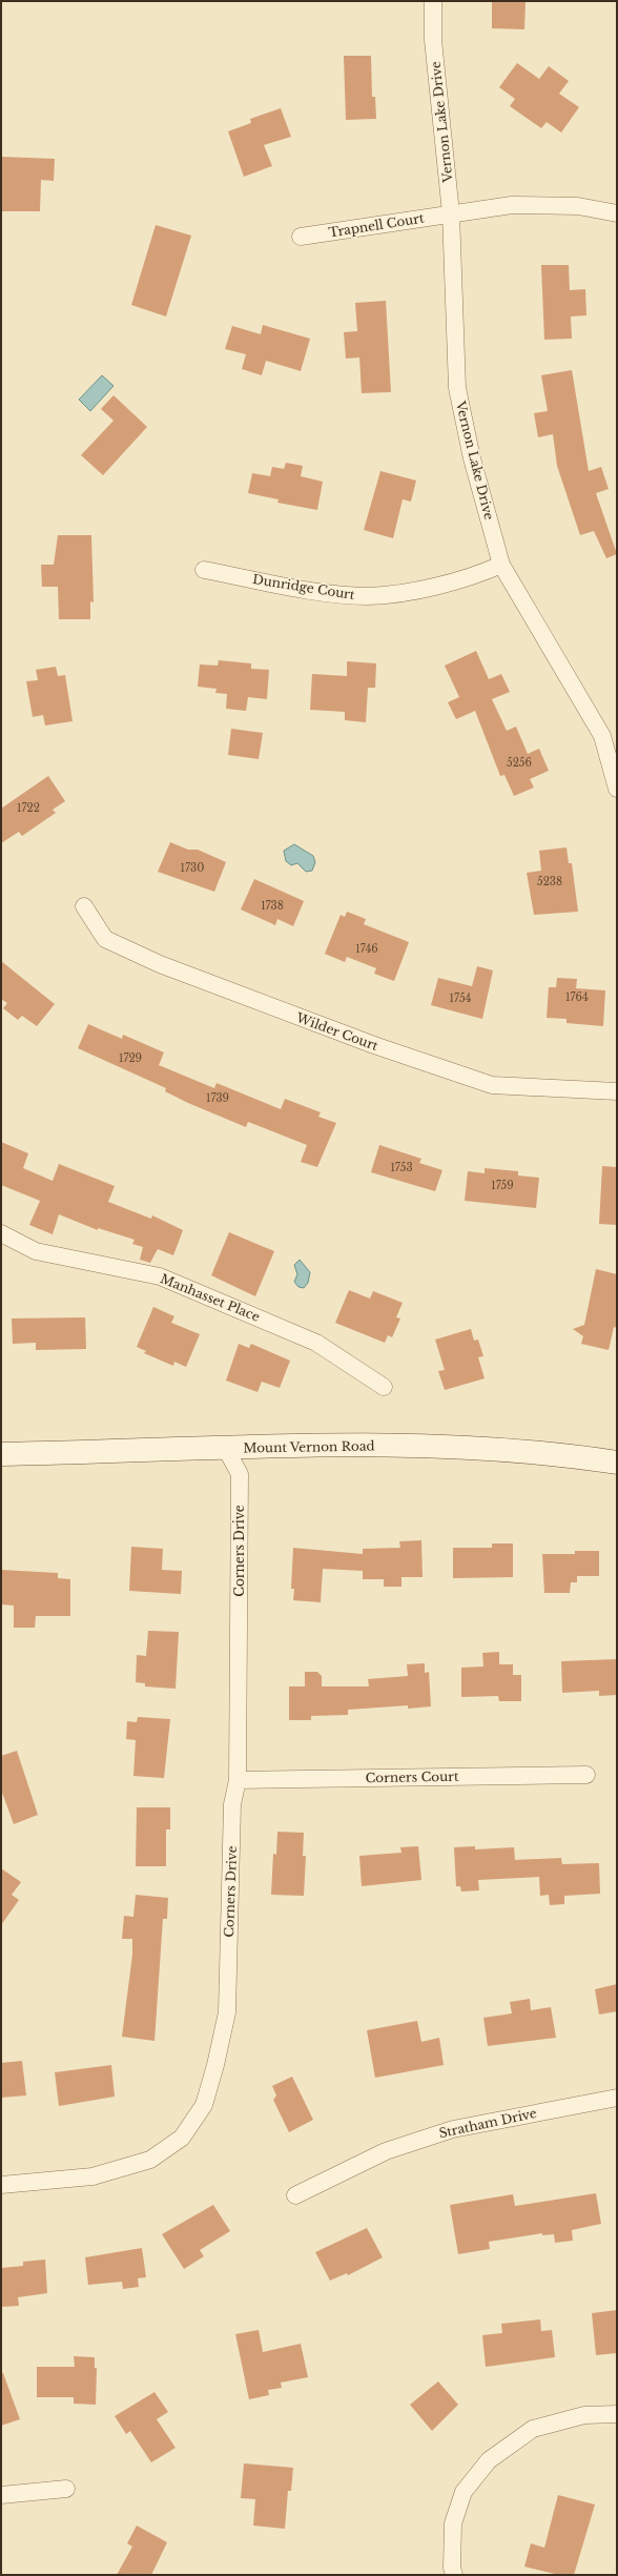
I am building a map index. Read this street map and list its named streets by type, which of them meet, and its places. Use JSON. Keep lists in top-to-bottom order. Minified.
{"streets":{"main road":["Mount Vernon Road"],"street":["Vernon Lake Drive","Trapnell Court","Dunridge Court","Wilder Court","Manhasset Place","Corners Drive","Corners Court","Stratham Drive"]},"crossings":[["Vernon Lake Drive","Trapnell Court"],["Vernon Lake Drive","Dunridge Court"],["Mount Vernon Road","Corners Drive"],["Corners Drive","Corners Court"]],"house_numbers":["5256","1722","1730","5238","1738","1746","1764","1754","1729","1739","1753","1759"]}
